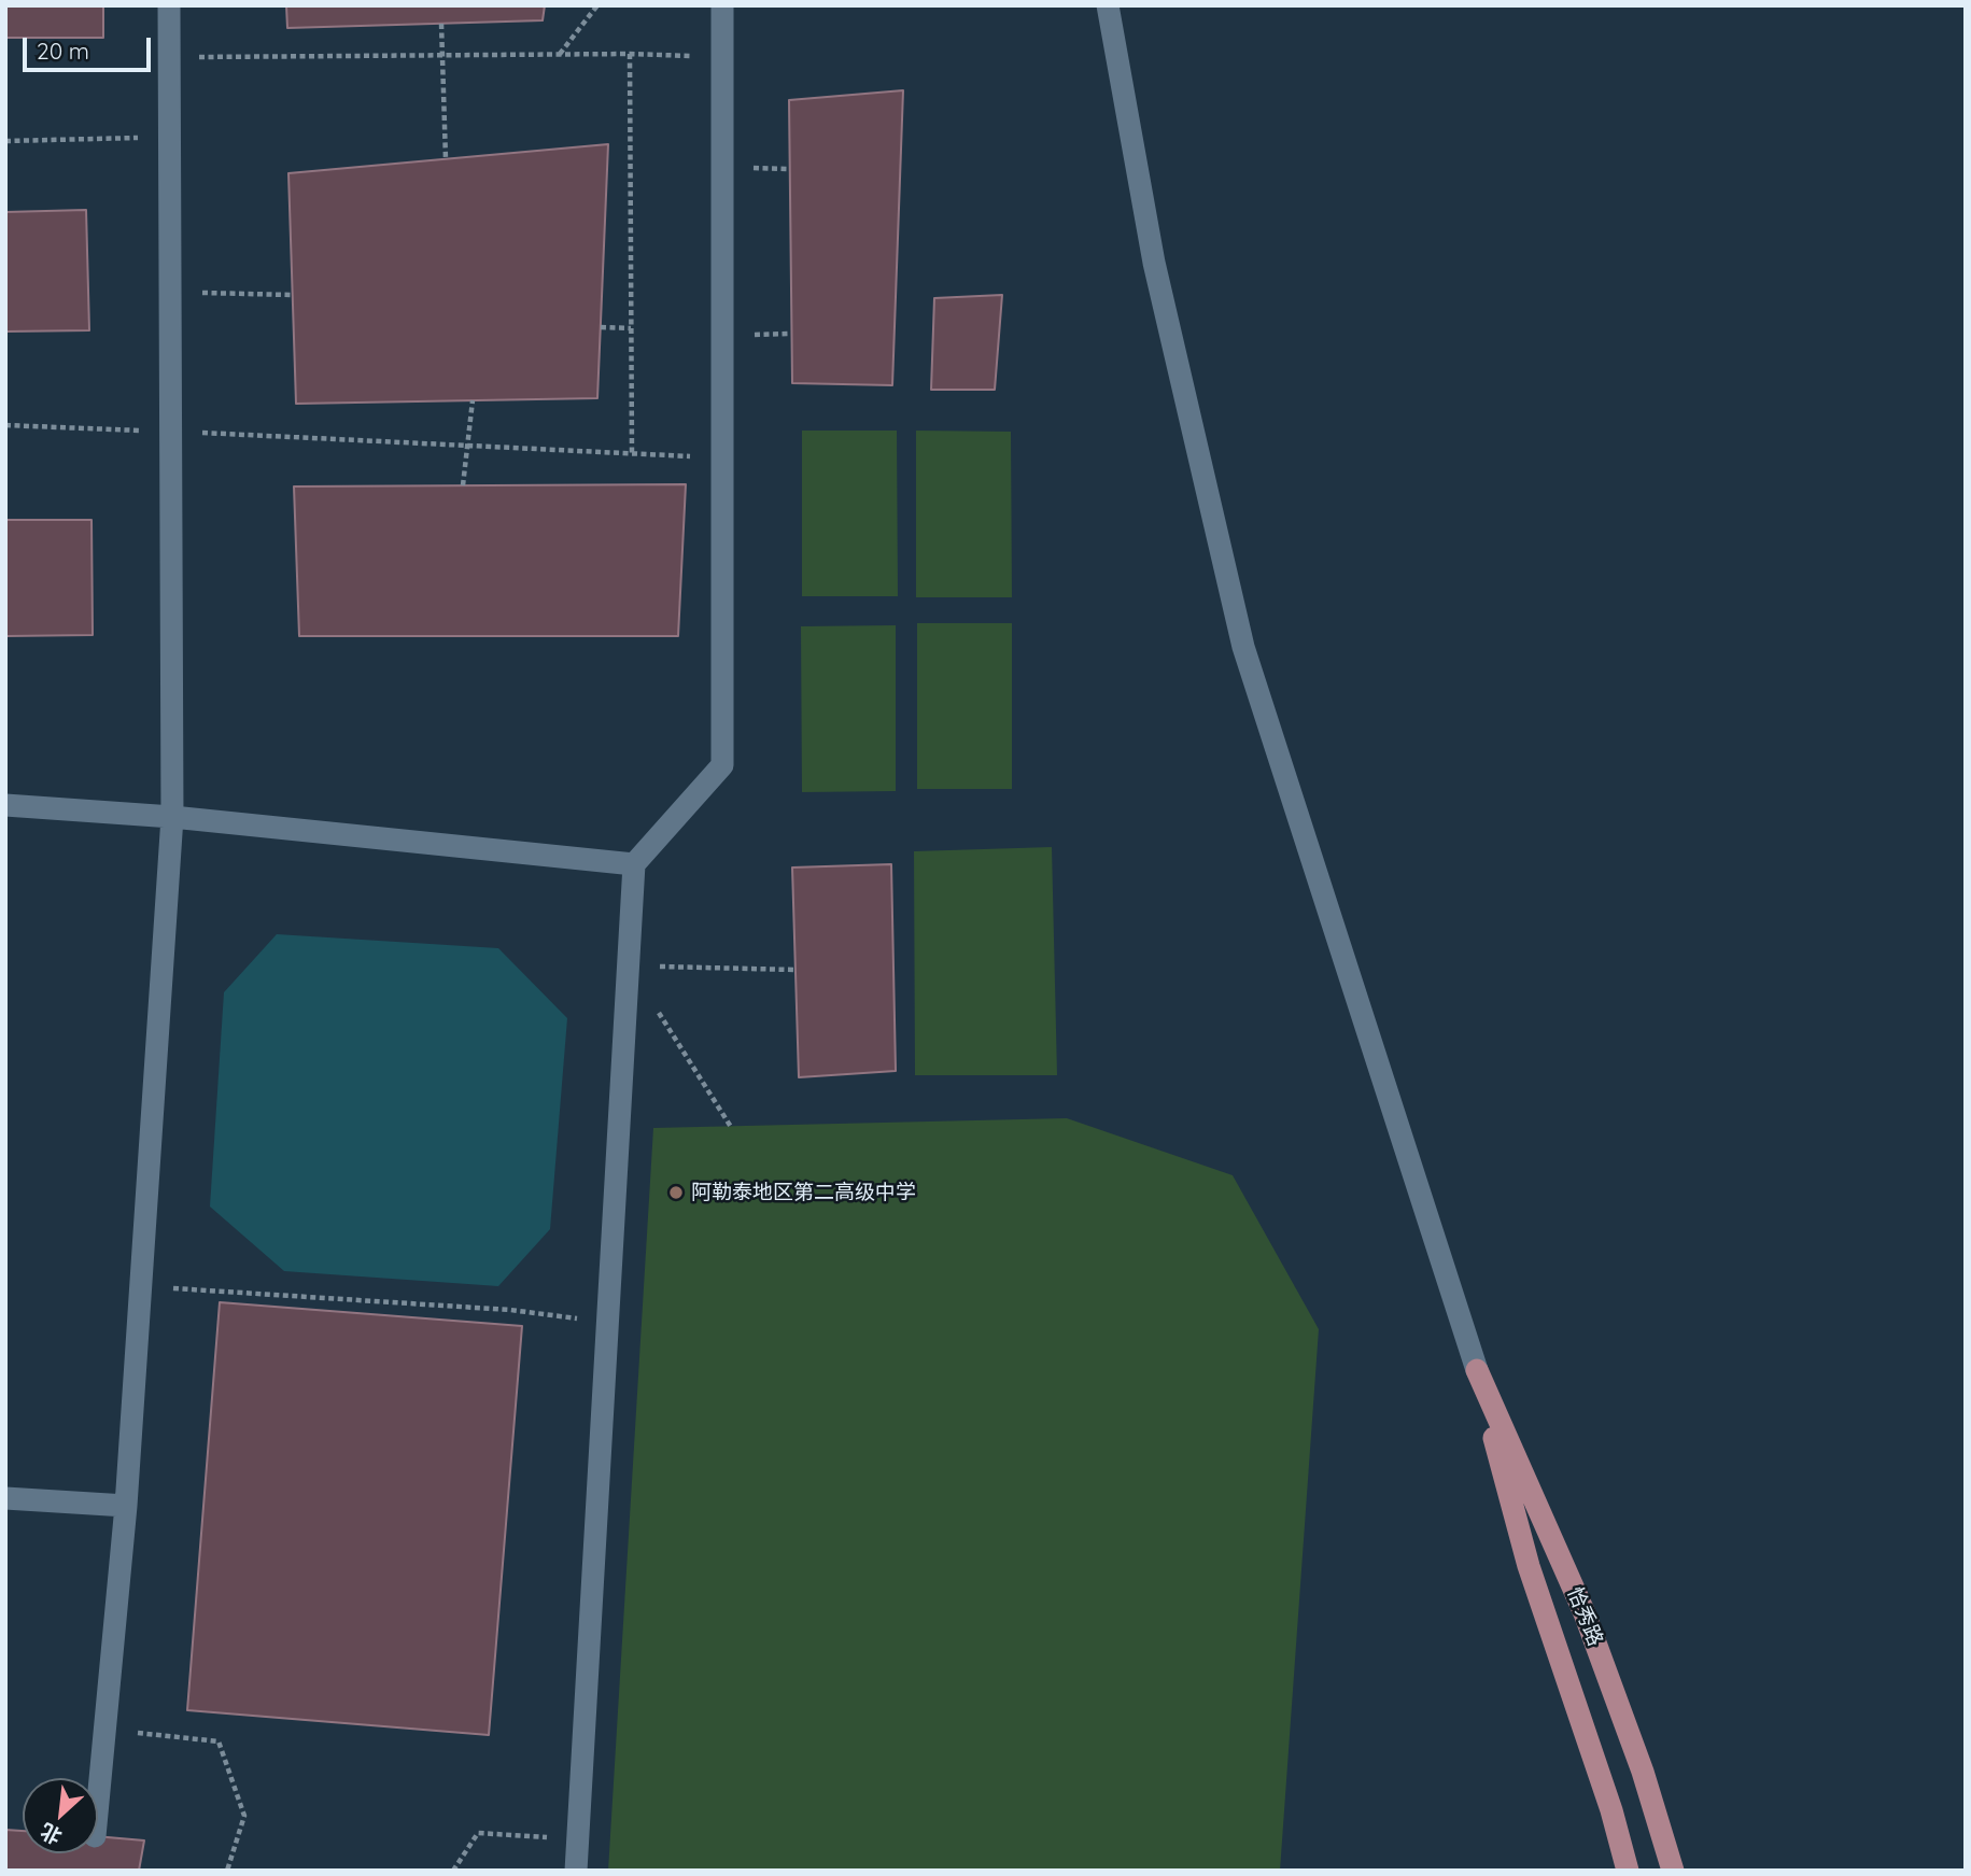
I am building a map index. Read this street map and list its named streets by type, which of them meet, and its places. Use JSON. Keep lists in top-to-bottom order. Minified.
{"streets":{"main road":["恰秀路"]},"places":["阿勒泰地区第二高级中学"],"scale_bar":"20 m","north":"bottom left"}
